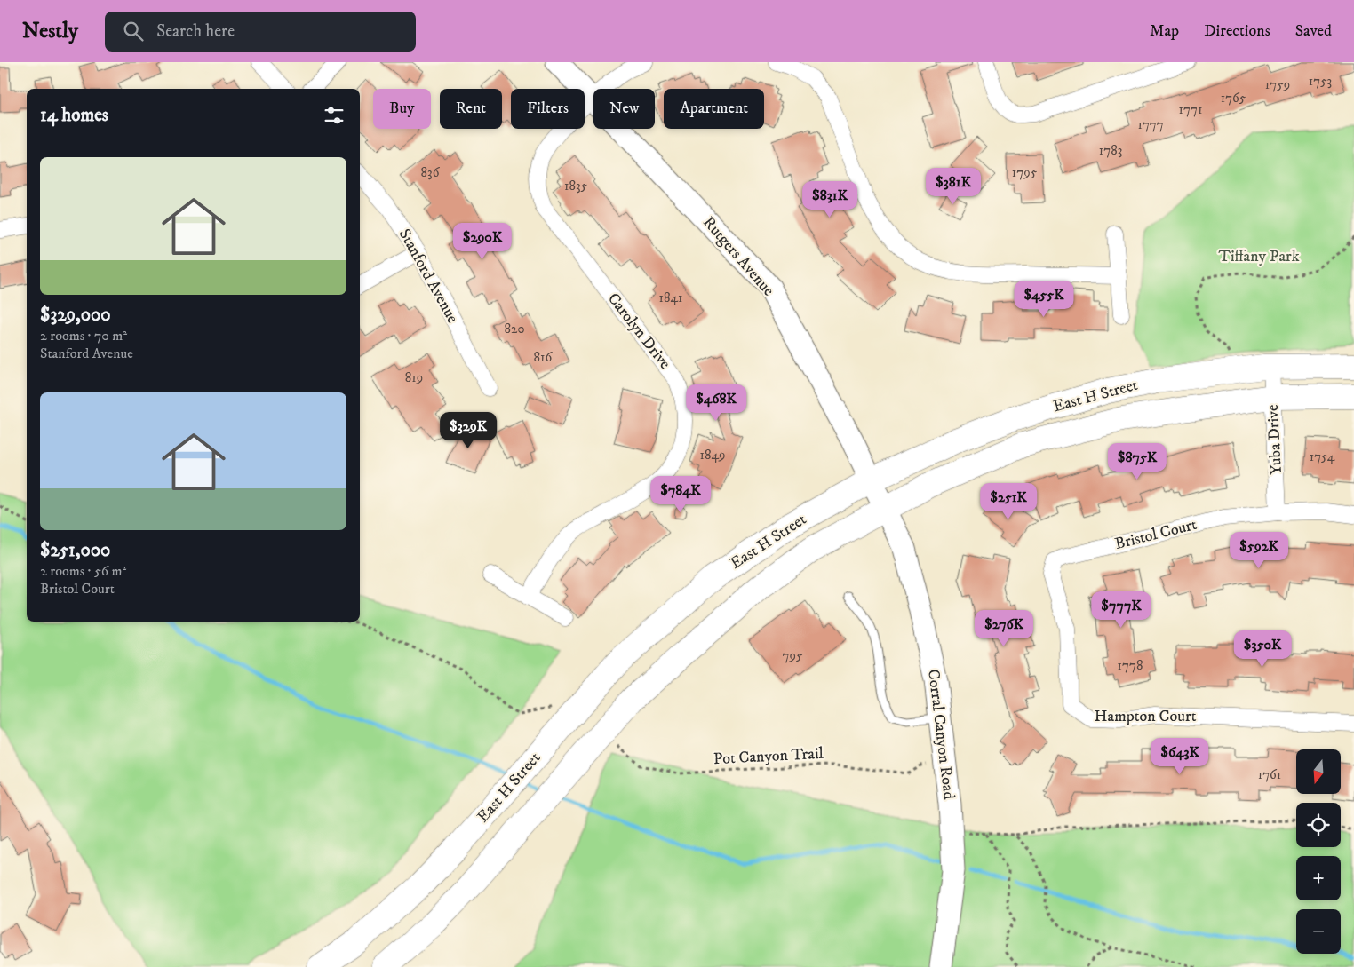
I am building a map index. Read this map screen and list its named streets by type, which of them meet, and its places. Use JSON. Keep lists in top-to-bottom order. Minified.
{"streets":{"main road":["Rutgers Avenue","East H Street","Corral Canyon Road"],"street":["Stanford Avenue","Carolyn Drive","Yuba Drive","Bristol Court","Hampton Court"],"path":["Pot Canyon Trail"]},"crossings":[["Rutgers Avenue","Carolyn Drive"],["Rutgers Avenue","East H Street"],["Rutgers Avenue","Corral Canyon Road"],["East H Street","Yuba Drive"],["East H Street","Corral Canyon Road"],["East H Street","Pot Canyon Trail"],["Yuba Drive","Bristol Court"],["Bristol Court","Hampton Court"],["Corral Canyon Road","Pot Canyon Trail"]],"parks":["Tiffany Park"],"house_numbers":["1753","1759","1765","1771","1777","1783","836","1795","1835","1841","820","816","819","1849","1754","795","1778","1761"],"north":"bottom","page":{"header":"Nestly","search":"Search here","nav":["Map","Directions","Saved"],"chip":["Buy","Rent","Filters","New","Apartment"],"heading":"14 homes","list":[{"name":"$329,000","note":"2 rooms · 70 m² · Stanford Avenue"},{"name":"$251,000","note":"2 rooms · 56 m² · Bristol Court"}],"price":["$381K","$831K","$290K","$455K","$468K","$329K","$875K","$784K","$251K","$592K","$777K","$276K","$350K","$643K"],"map_buttons":["+","−"]}}
